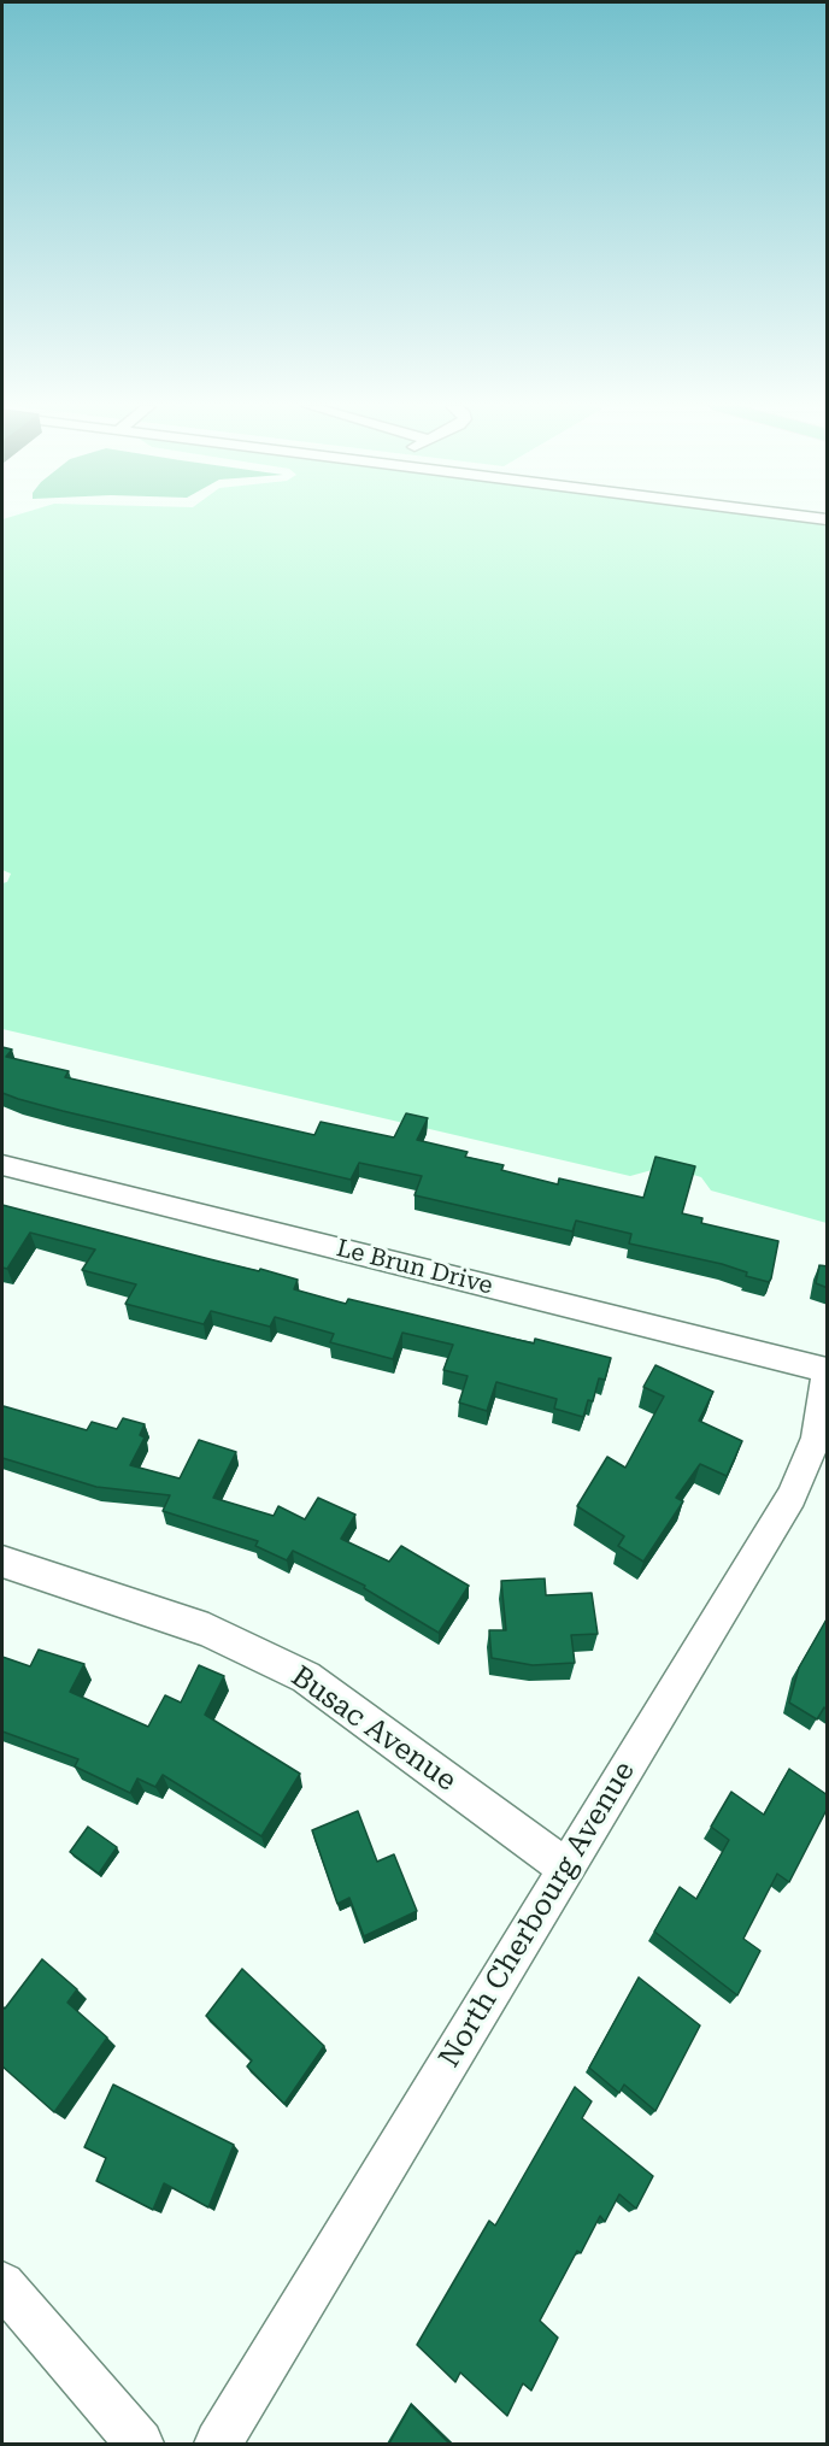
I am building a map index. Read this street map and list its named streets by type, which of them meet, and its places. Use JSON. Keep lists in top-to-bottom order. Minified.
{"streets":{"street":["Le Brun Drive","Busac Avenue","North Cherbourg Avenue"]},"crossings":[["Le Brun Drive","North Cherbourg Avenue"],["Busac Avenue","North Cherbourg Avenue"]]}
